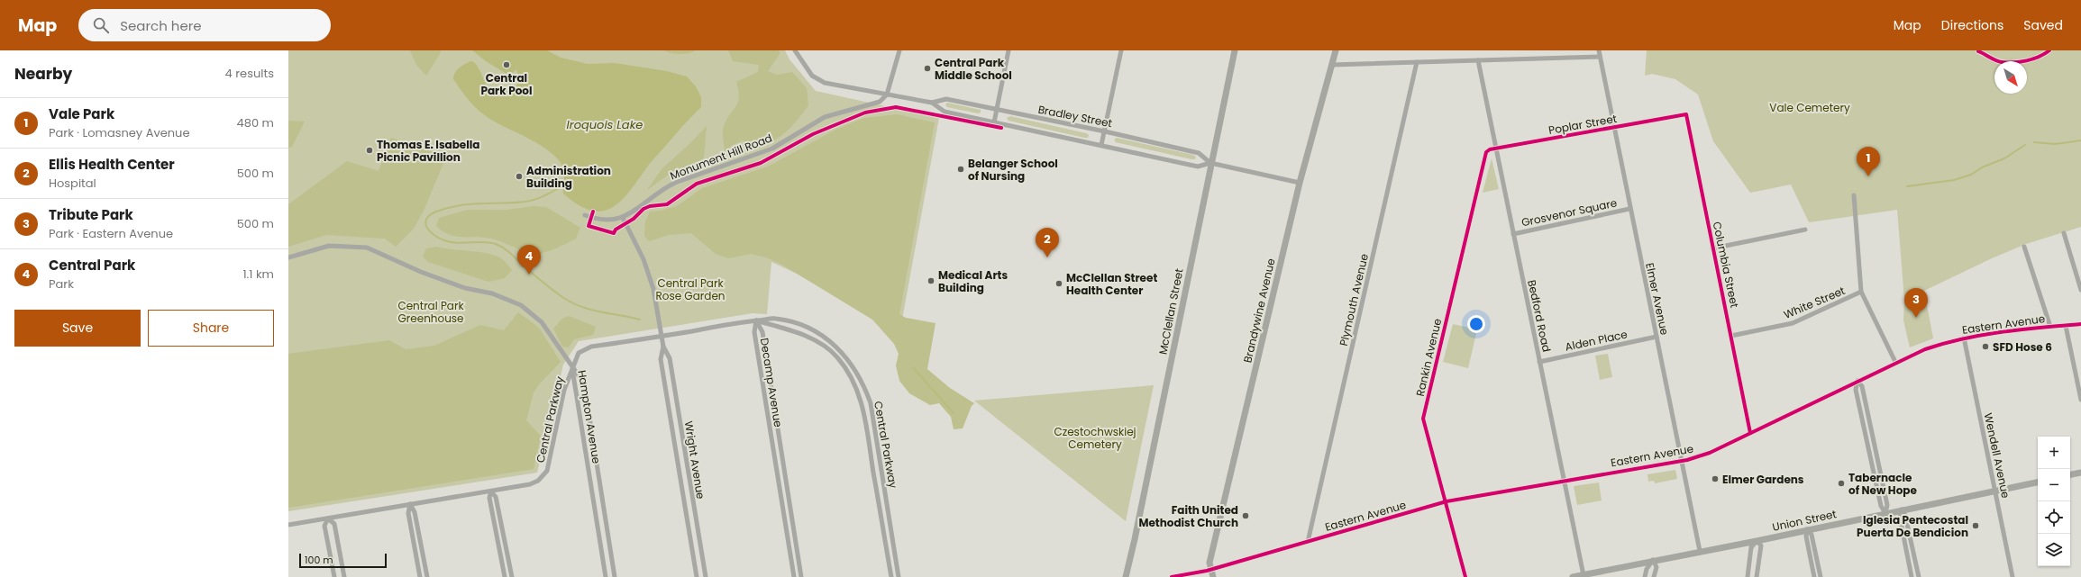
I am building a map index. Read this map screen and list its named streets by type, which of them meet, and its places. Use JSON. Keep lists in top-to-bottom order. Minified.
{"streets":{"main road":["Brandywine Avenue","McClellan Street","Union Street"],"street":["Bradley Street","Poplar Street","Monument Hill Road","Grosvenor Square","Columbia Street","Elmer Avenue","Plymouth Avenue","White Street","Bedford Road","Eastern Avenue","Alden Place","Rankin Avenue","Decamp Avenue","Hampton Avenue","Central Parkway","Wendell Avenue","Wright Avenue"]},"crossings":[["Bradley Street","Monument Hill Road"],["Bradley Street","Brandywine Avenue"],["Bradley Street","McClellan Street"],["Poplar Street","Columbia Street"],["Poplar Street","Elmer Avenue"],["Poplar Street","Bedford Road"],["Poplar Street","Rankin Avenue"],["Monument Hill Road","Wright Avenue"],["Grosvenor Square","Elmer Avenue"],["Grosvenor Square","Bedford Road"],["Columbia Street","White Street"],["Columbia Street","Eastern Avenue"],["Elmer Avenue","Eastern Avenue"],["Elmer Avenue","Alden Place"],["Elmer Avenue","Union Street"],["Plymouth Avenue","Eastern Avenue"],["Brandywine Avenue","Eastern Avenue"],["Bedford Road","Eastern Avenue"],["Bedford Road","Alden Place"],["Bedford Road","Rankin Avenue"],["Bedford Road","Union Street"],["Eastern Avenue","Rankin Avenue"],["Eastern Avenue","Wendell Avenue"],["Decamp Avenue","Central Parkway"],["Hampton Avenue","Central Parkway"],["Central Parkway","Wright Avenue"],["Wendell Avenue","Union Street"]],"water":["Iroquois Lake"],"parks":["Vale Cemetery","Central Park Rose Garden","Central Park Greenhouse","Czestochwskiej Cemetery"],"places":["Central Park Pool","Central Park Middle School","Thomas E. Isabella Picnic Pavillion","Belanger School of Nursing","Administration Building","Medical Arts Building","McClellan Street Health Center","SFD Hose 6","Elmer Gardens","Tabernacle of New Hope","Faith United Methodist Church","Iglesia Pentecostal Puerta De Bendicion"],"scale_bar":"100 m","north":"bottom right","page":{"header":"Map","search":"Search here","nav":["Map","Directions","Saved"],"heading":["Nearby","4 results"],"list":[{"mark":"1","name":"Vale Park","note":"Park · Lomasney Avenue","value":"480 m"},{"mark":"2","name":"Ellis Health Center","note":"Hospital","value":"500 m"},{"mark":"3","name":"Tribute Park","note":"Park · Eastern Avenue","value":"500 m"},{"mark":"4","name":"Central Park","note":"Park","value":"1.1 km"}],"pins":["1","2","4","3"],"buttons":["Save","Share"],"map_buttons":["+","−"],"scale":"100 m"}}
